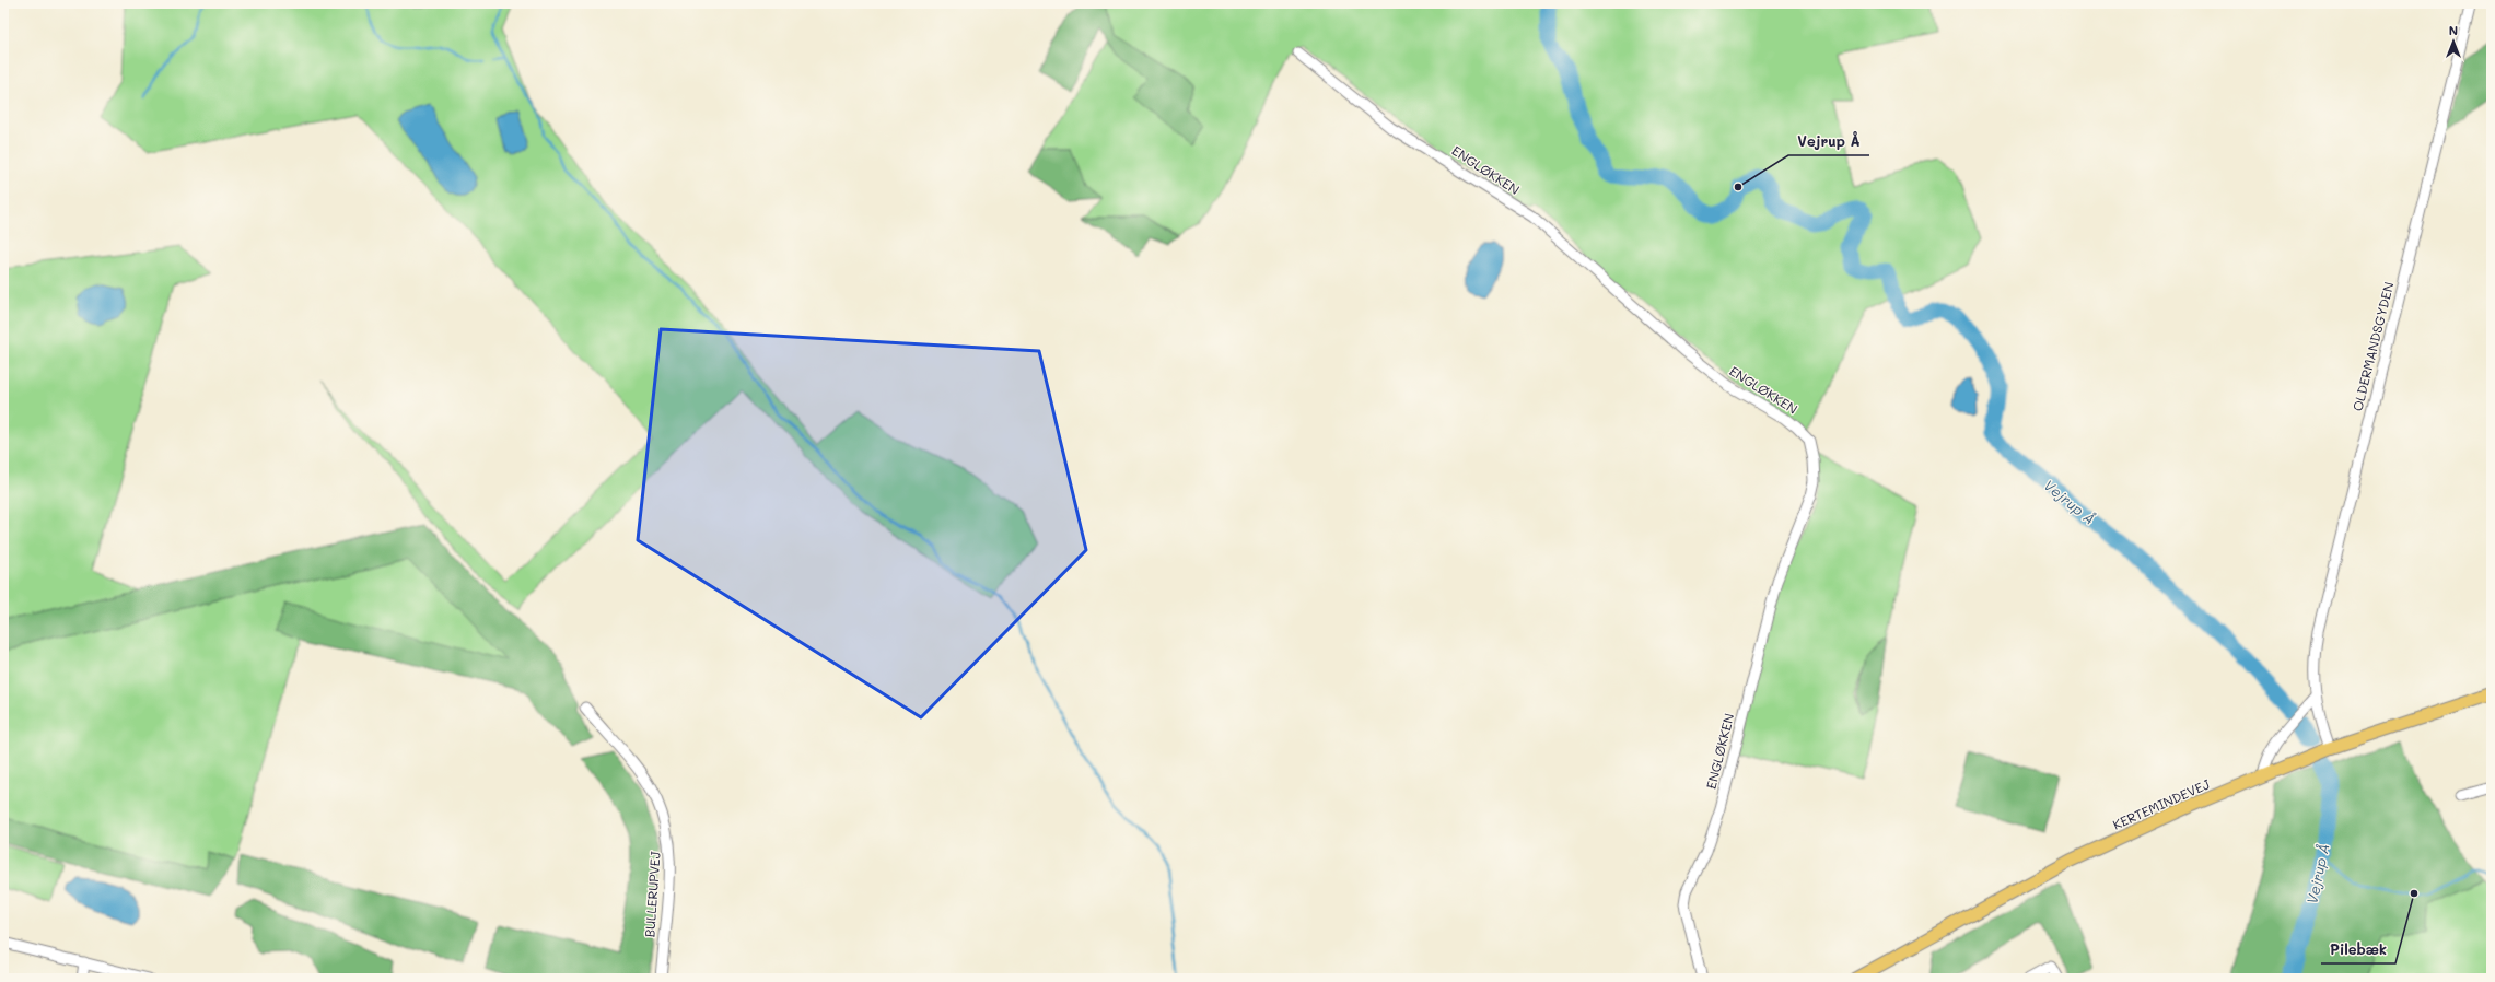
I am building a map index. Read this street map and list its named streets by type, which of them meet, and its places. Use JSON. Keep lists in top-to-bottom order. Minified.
{"streets":{"main road":["KERTEMINDEVEJ"],"street":["ENGLØKKEN","OLDERMANDSGYDEN","BULLERUPVEJ"]},"crossings":[["OLDERMANDSGYDEN","KERTEMINDEVEJ"]],"water":["Vejrup Å"],"places":["Vejrup Å","Pilebæk"],"north":"top"}
